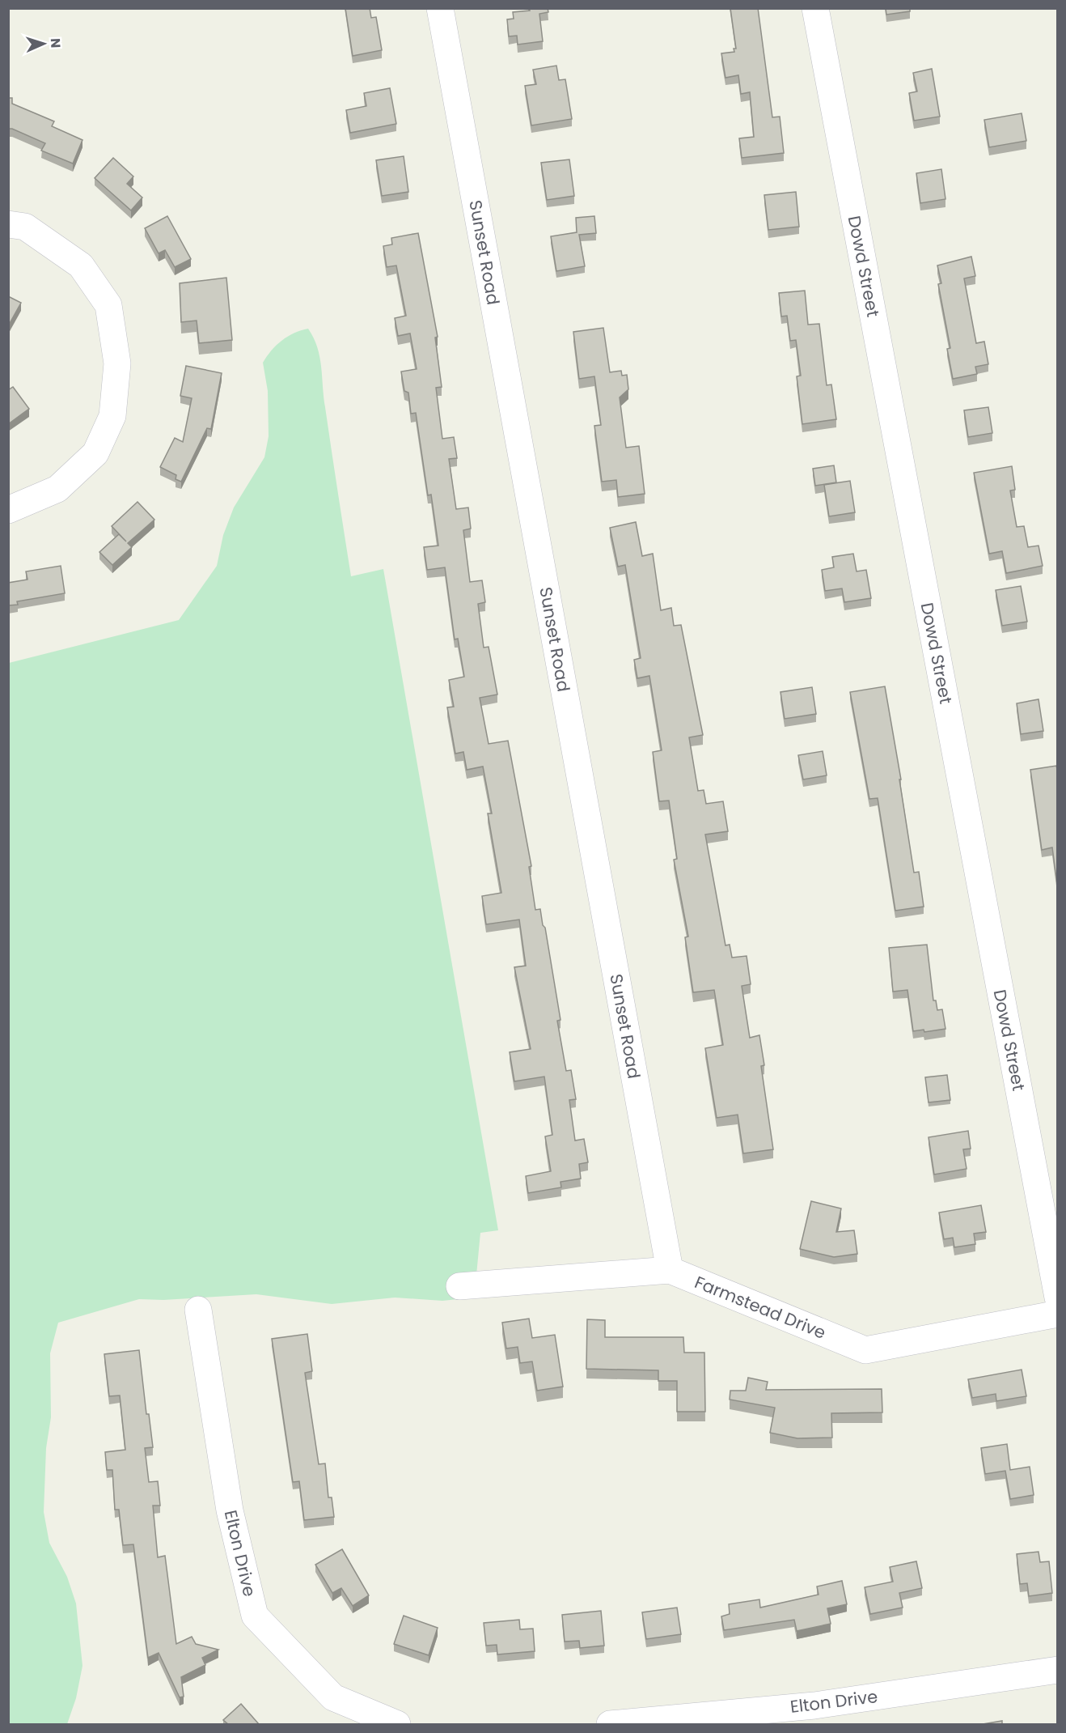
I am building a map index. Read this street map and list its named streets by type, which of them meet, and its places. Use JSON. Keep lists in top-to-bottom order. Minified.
{"streets":{"street":["Sunset Road","Dowd Street","Farmstead Drive","Elton Drive"]},"crossings":[["Sunset Road","Farmstead Drive"]],"north":"right"}
